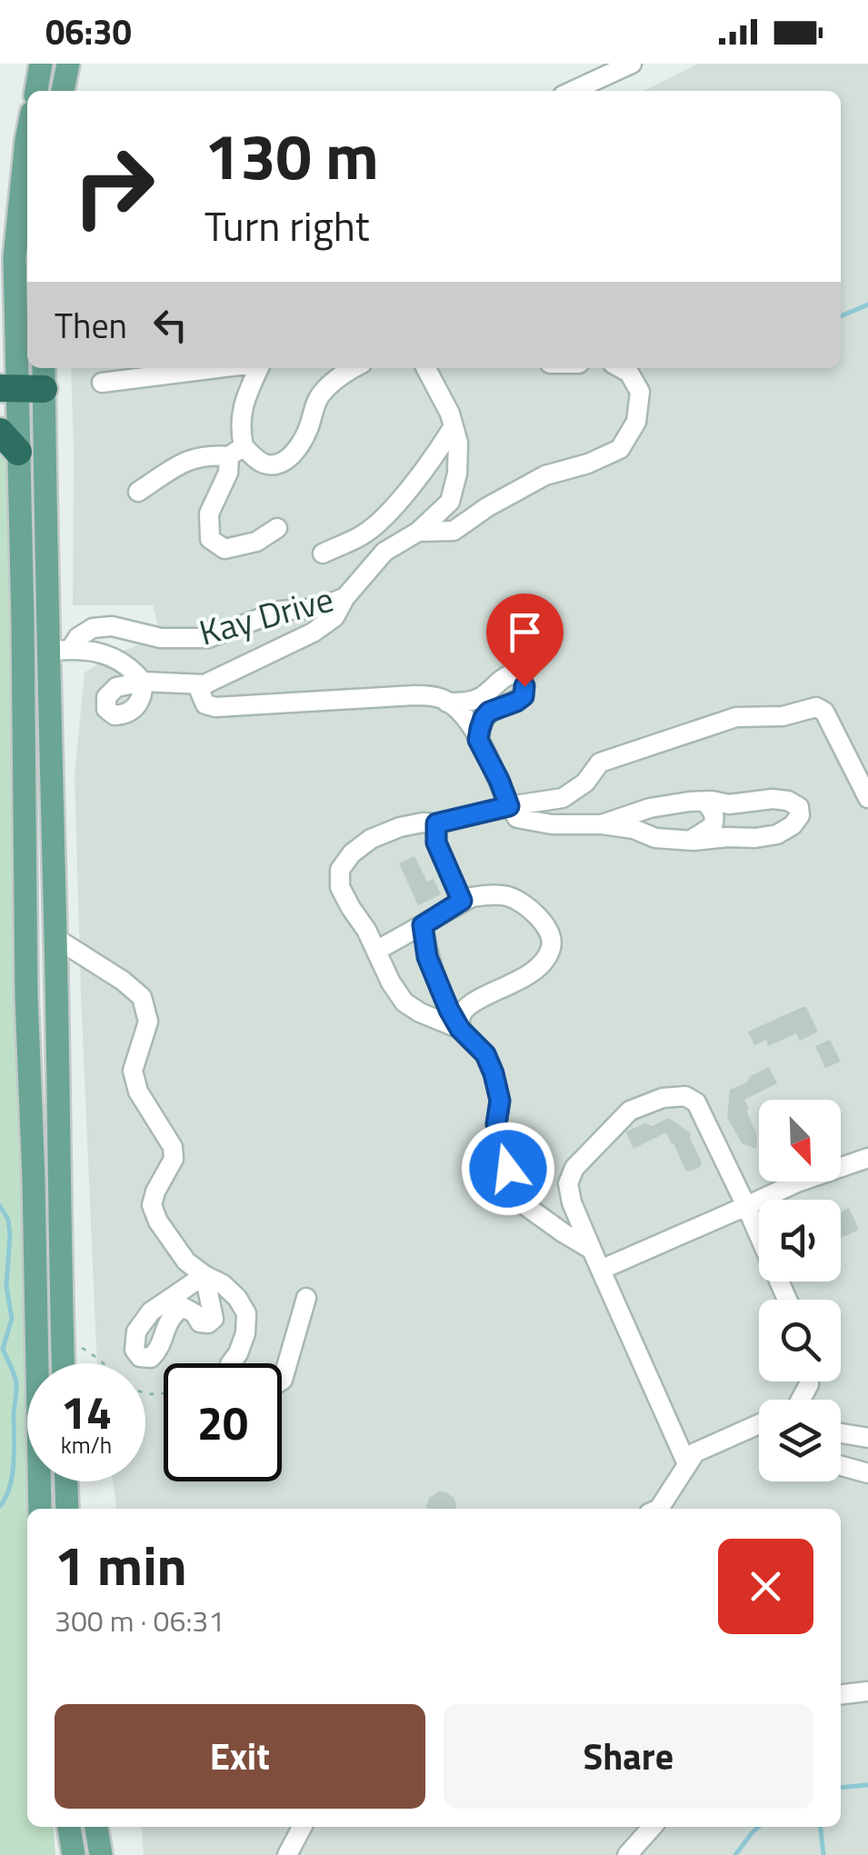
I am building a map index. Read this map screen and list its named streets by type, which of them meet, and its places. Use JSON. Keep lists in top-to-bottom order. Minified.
{"streets":{"street":["Kay Drive"]},"north":"bottom right","page":{"status":"06:30","turn":["130 m","Turn right"],"then":"Then","speed":"14 km/h","limit":"20","heading":["1 min","300 m · 06:31"],"buttons":["Exit","Share"]}}
